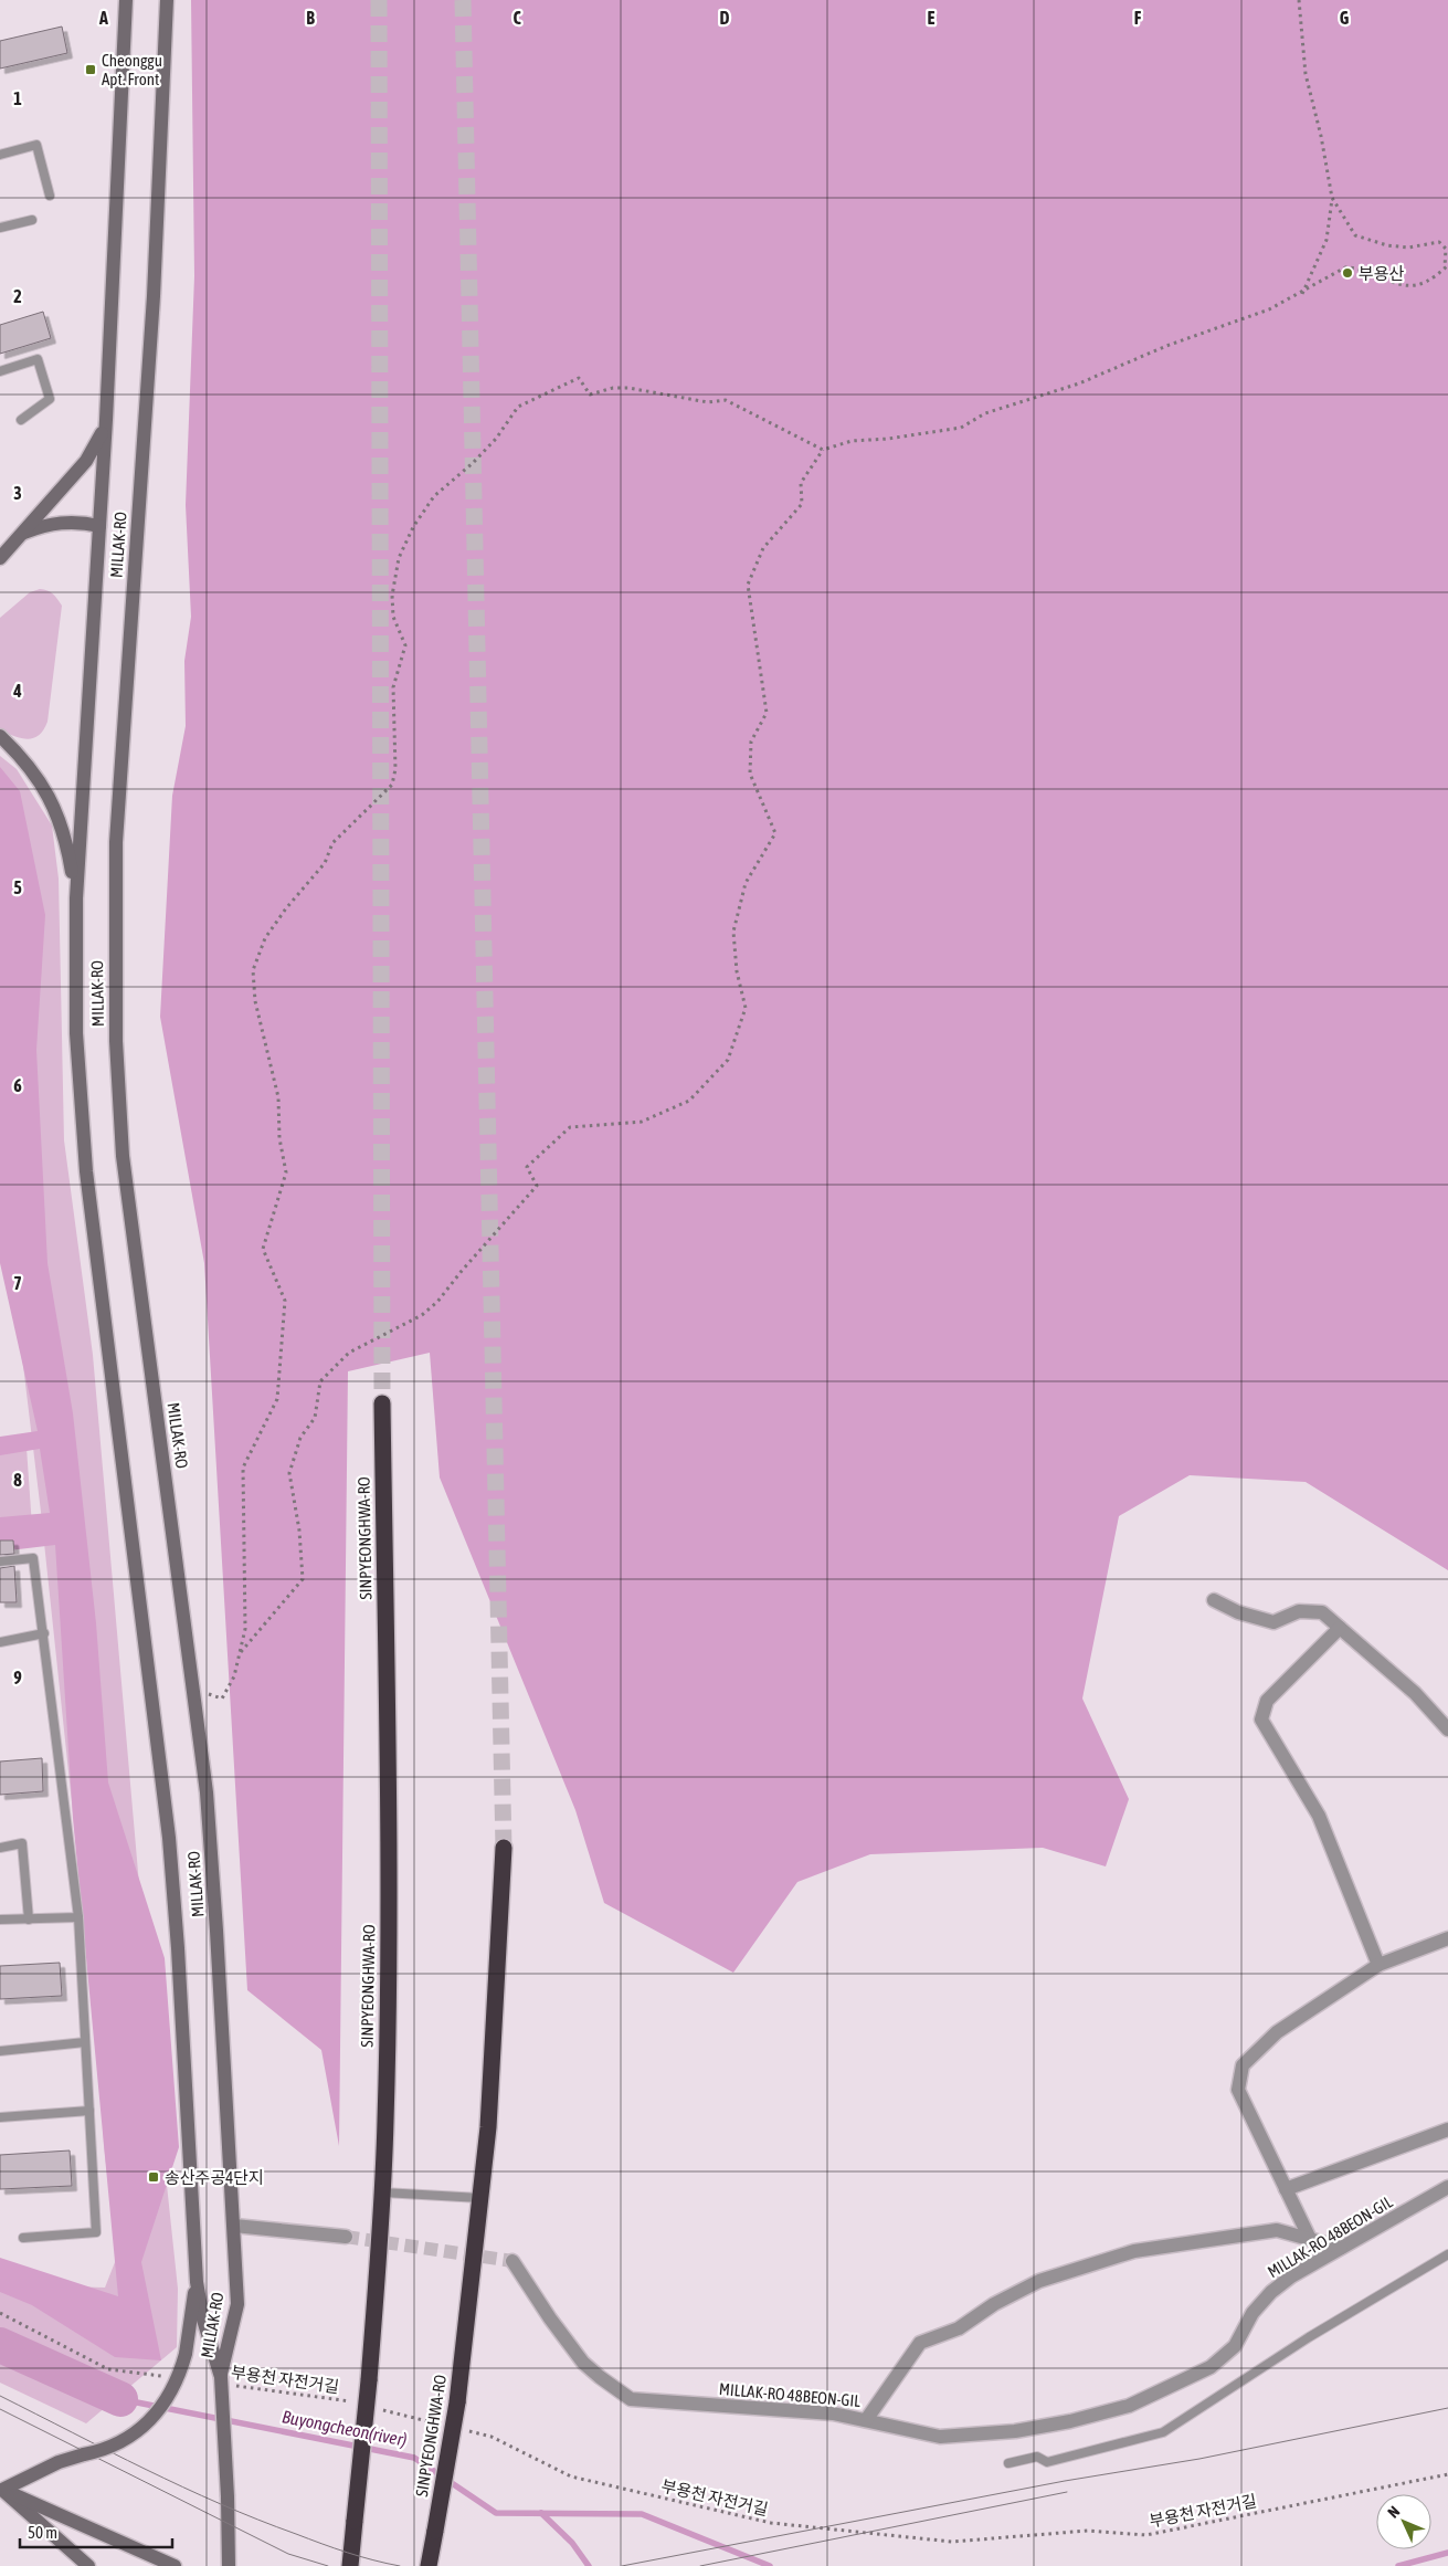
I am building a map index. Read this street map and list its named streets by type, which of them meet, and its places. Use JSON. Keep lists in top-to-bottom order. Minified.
{"streets":{"highway":["SINPYEONGHWA-RO"],"main road":["MILLAK-RO"],"street":["MILLAK-RO 48BEON-GIL"],"path":["부용천 자전거길"]},"crossings":[["MILLAK-RO","부용천 자전거길"]],"water":["Buyongcheon(river)"],"places":{"transit":["Cheonggu Apt. Front","송산주공4단지"],"other":["부용산"]},"scale_bar":"50 m","north":"top left","grid":{"columns":["A","B","C","D","E","F","G"],"rows":["1","2","3","4","5","6","7","8","9"]}}
